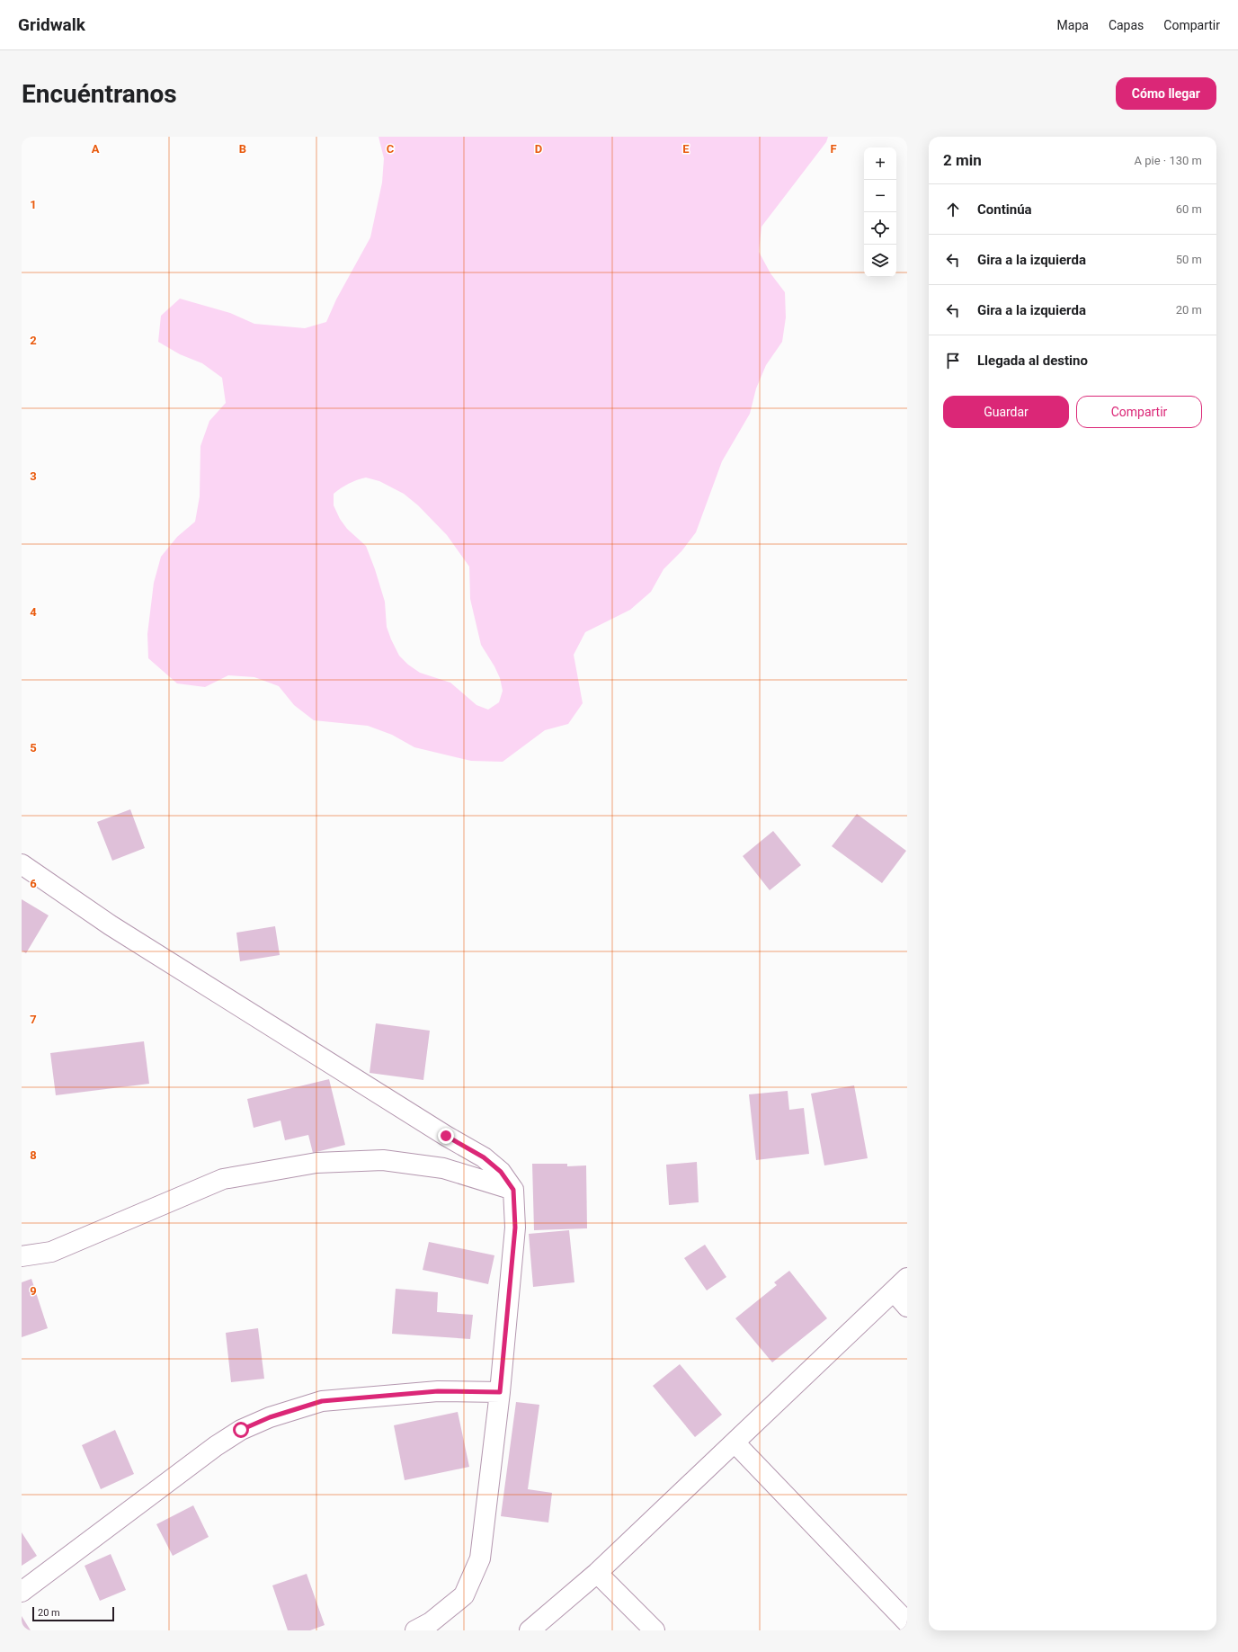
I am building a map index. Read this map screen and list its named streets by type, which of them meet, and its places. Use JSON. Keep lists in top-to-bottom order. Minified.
{"scale_bar":"20 m","page":{"header":"Gridwalk","nav":["Mapa","Capas","Compartir"],"buttons":["Cómo llegar",["Guardar","Compartir"]],"title":"Encuéntranos","heading":["2 min","A pie · 130 m"],"map_buttons":["+","−"],"list":[["Continúa","60 m"],["Gira a la izquierda","50 m"],["Gira a la izquierda","20 m"],"Llegada al destino"],"scale":"20 m"},"grid":{"columns":["A","B","C","D","E","F"],"rows":["1","2","3","4","5","6","7","8","9"]}}
